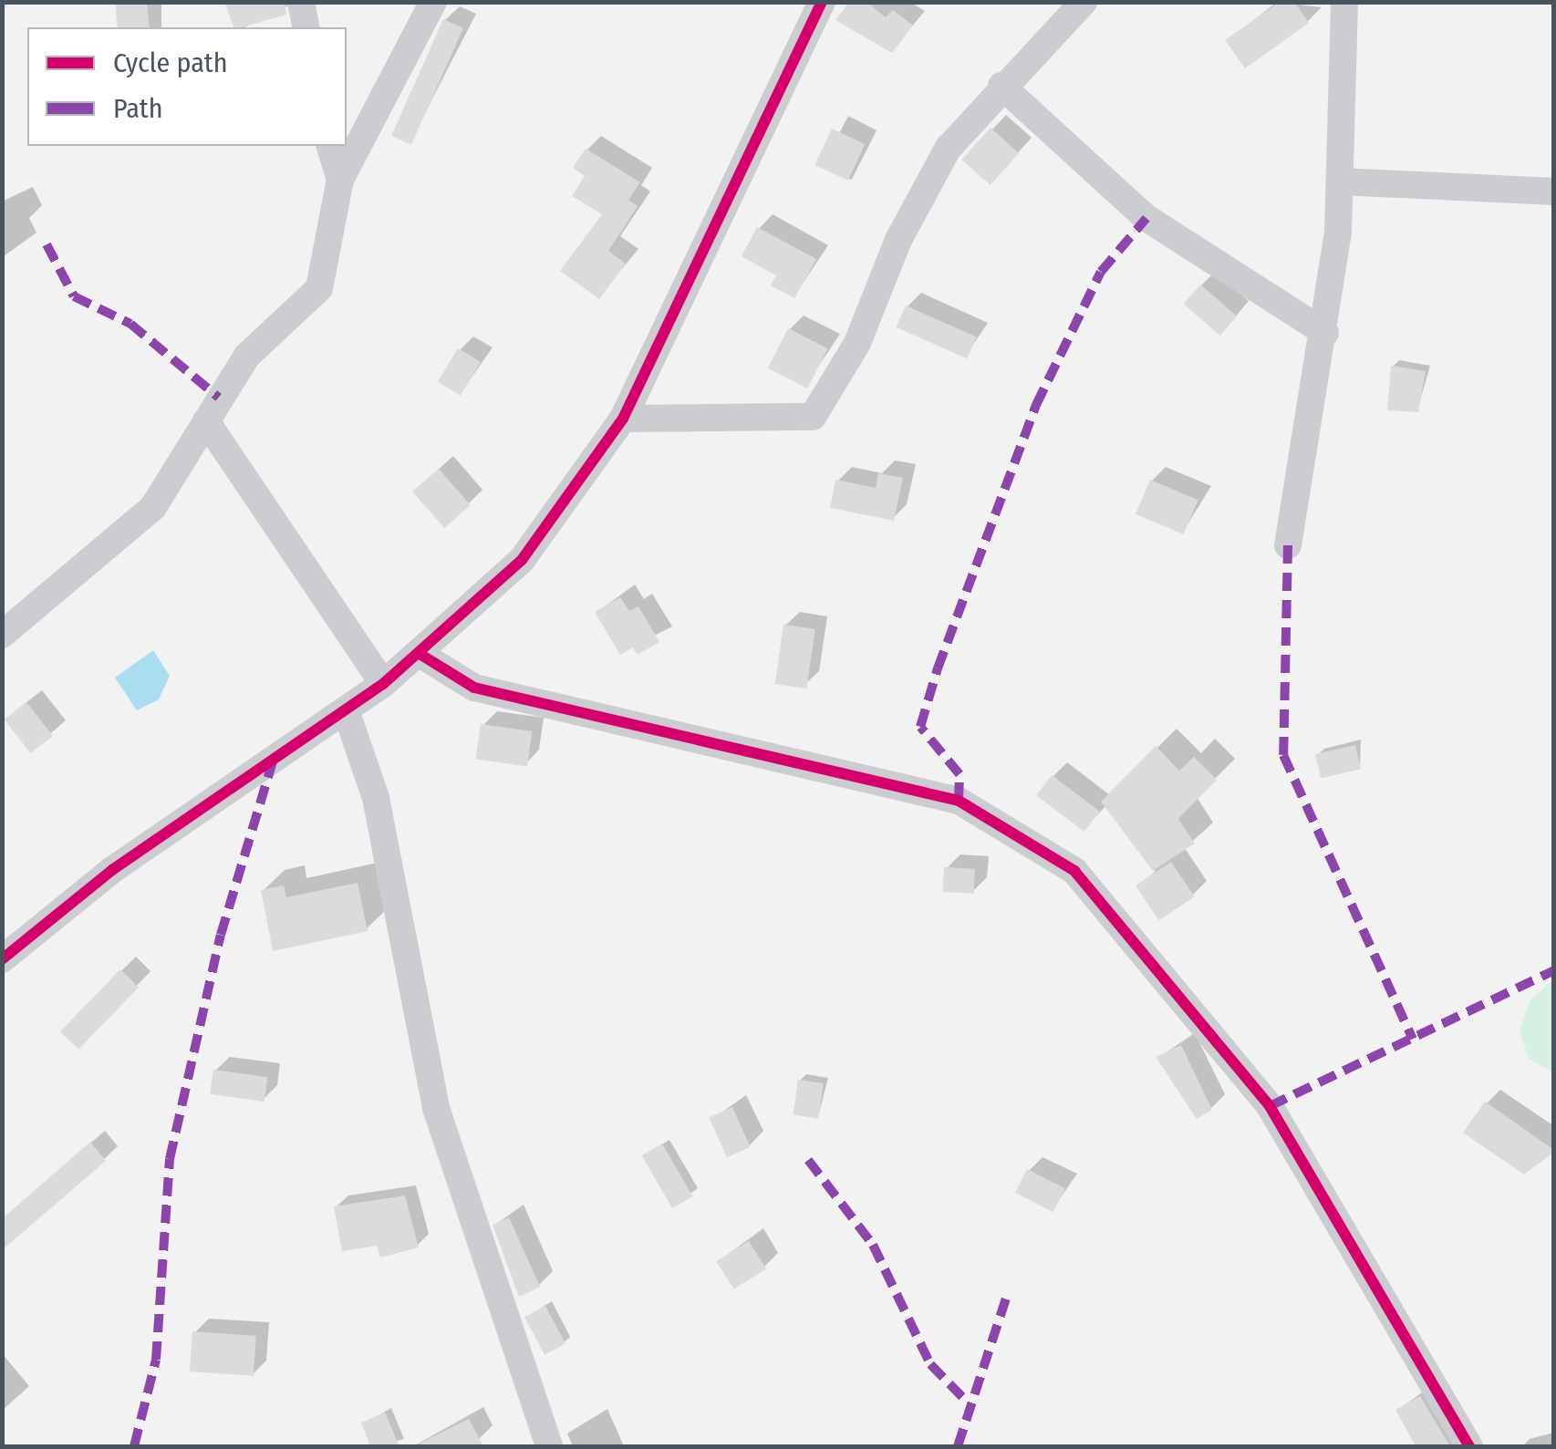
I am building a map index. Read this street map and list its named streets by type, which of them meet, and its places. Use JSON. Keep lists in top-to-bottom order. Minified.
{"legend":["Cycle path","Path"]}
